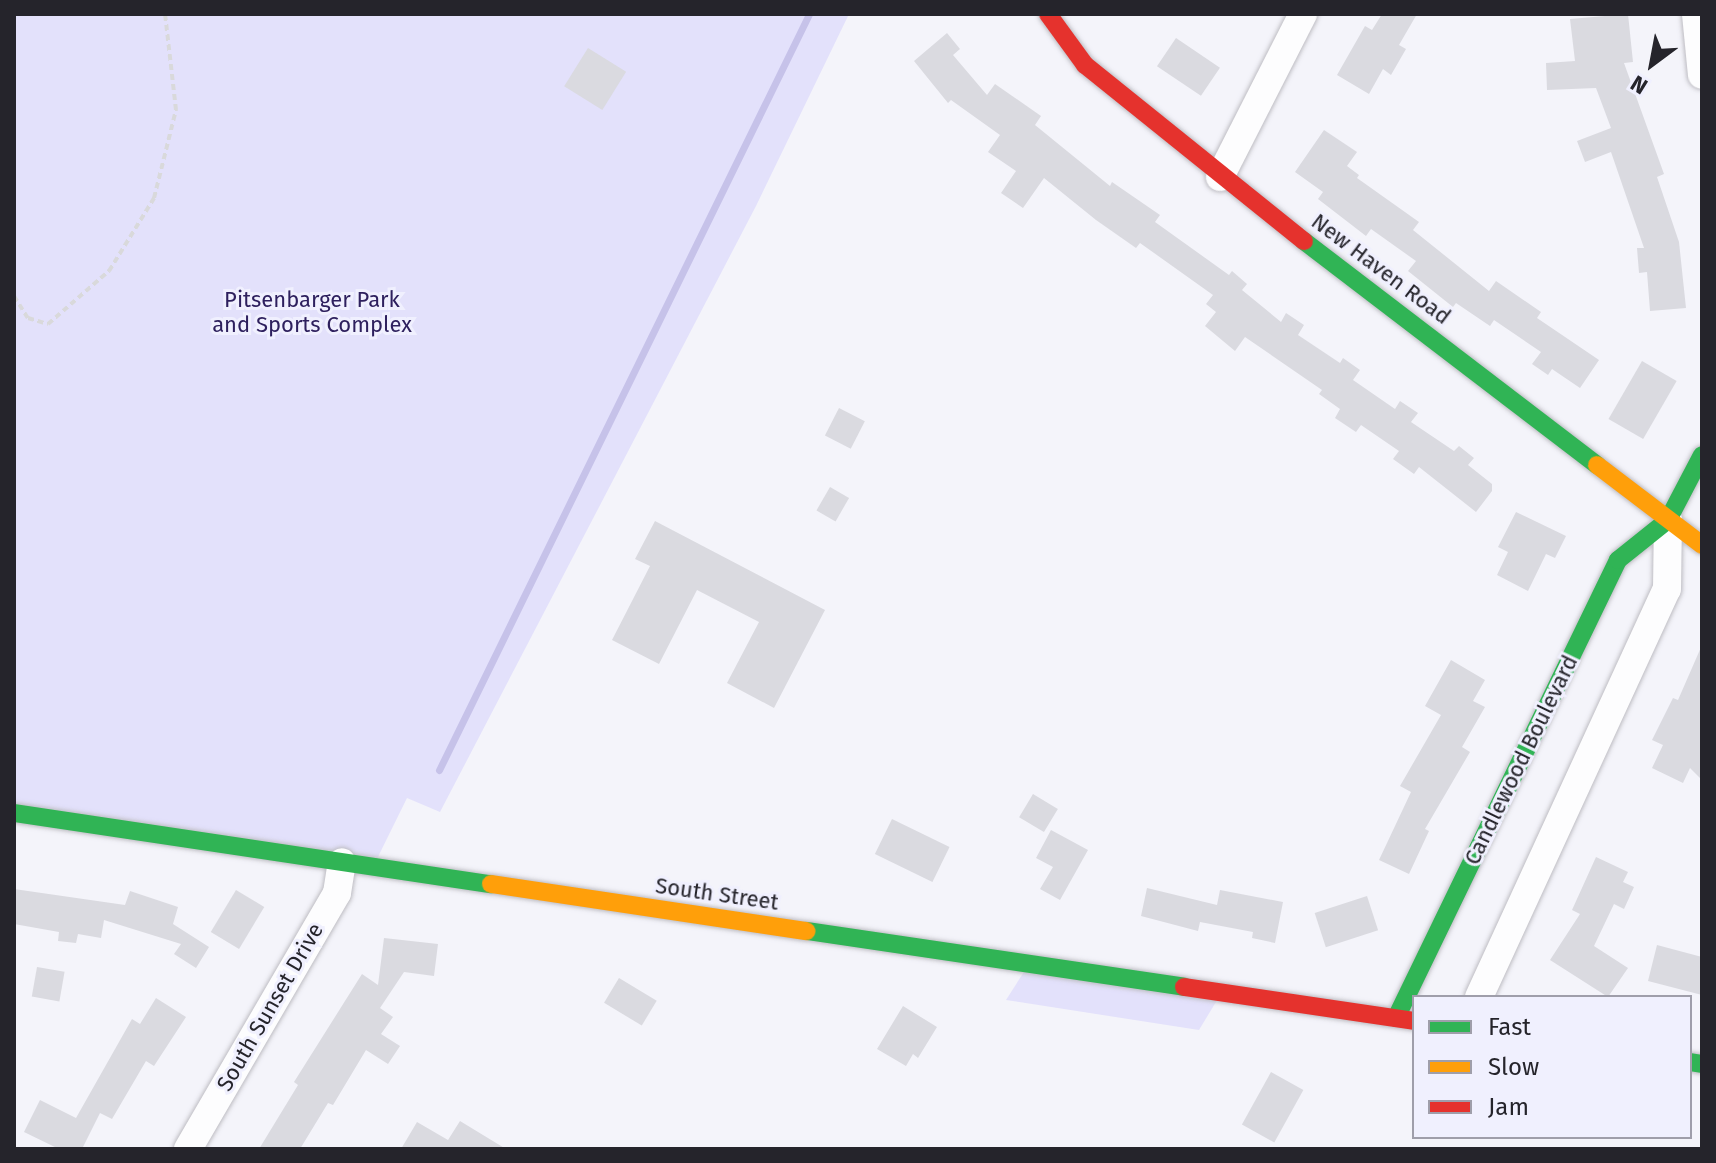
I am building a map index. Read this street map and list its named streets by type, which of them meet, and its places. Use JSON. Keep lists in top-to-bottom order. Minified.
{"streets":{"street":["New Haven Road","Candlewood Boulevard","South Street","South Sunset Drive"]},"crossings":[["New Haven Road","Candlewood Boulevard"],["South Street","South Sunset Drive"]],"parks":["Pitsenbarger Park and Sports Complex"],"legend":["Fast","Slow","Jam"],"north":"bottom left"}
